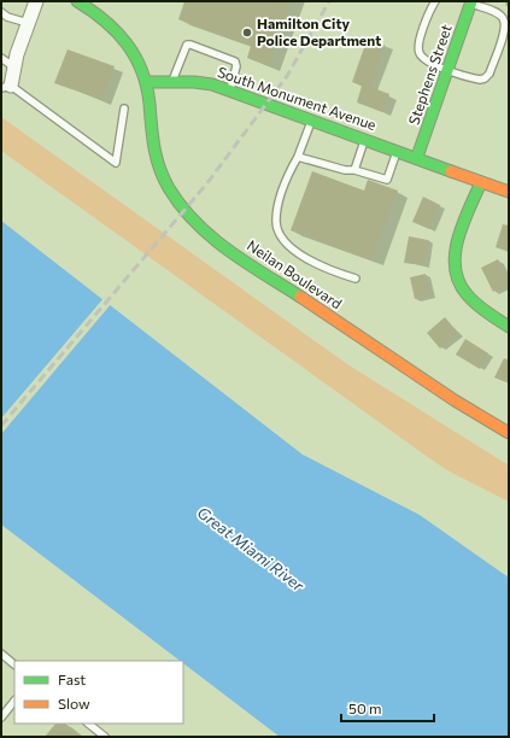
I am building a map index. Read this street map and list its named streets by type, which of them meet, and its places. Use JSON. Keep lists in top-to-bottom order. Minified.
{"streets":{"street":["Stephens Street","South Monument Avenue","Neilan Boulevard"]},"crossings":[["Stephens Street","South Monument Avenue"],["South Monument Avenue","Neilan Boulevard"]],"water":["Great Miami River"],"places":["Hamilton City Police Department"],"legend":["Fast","Slow"],"scale_bar":"50 m"}
